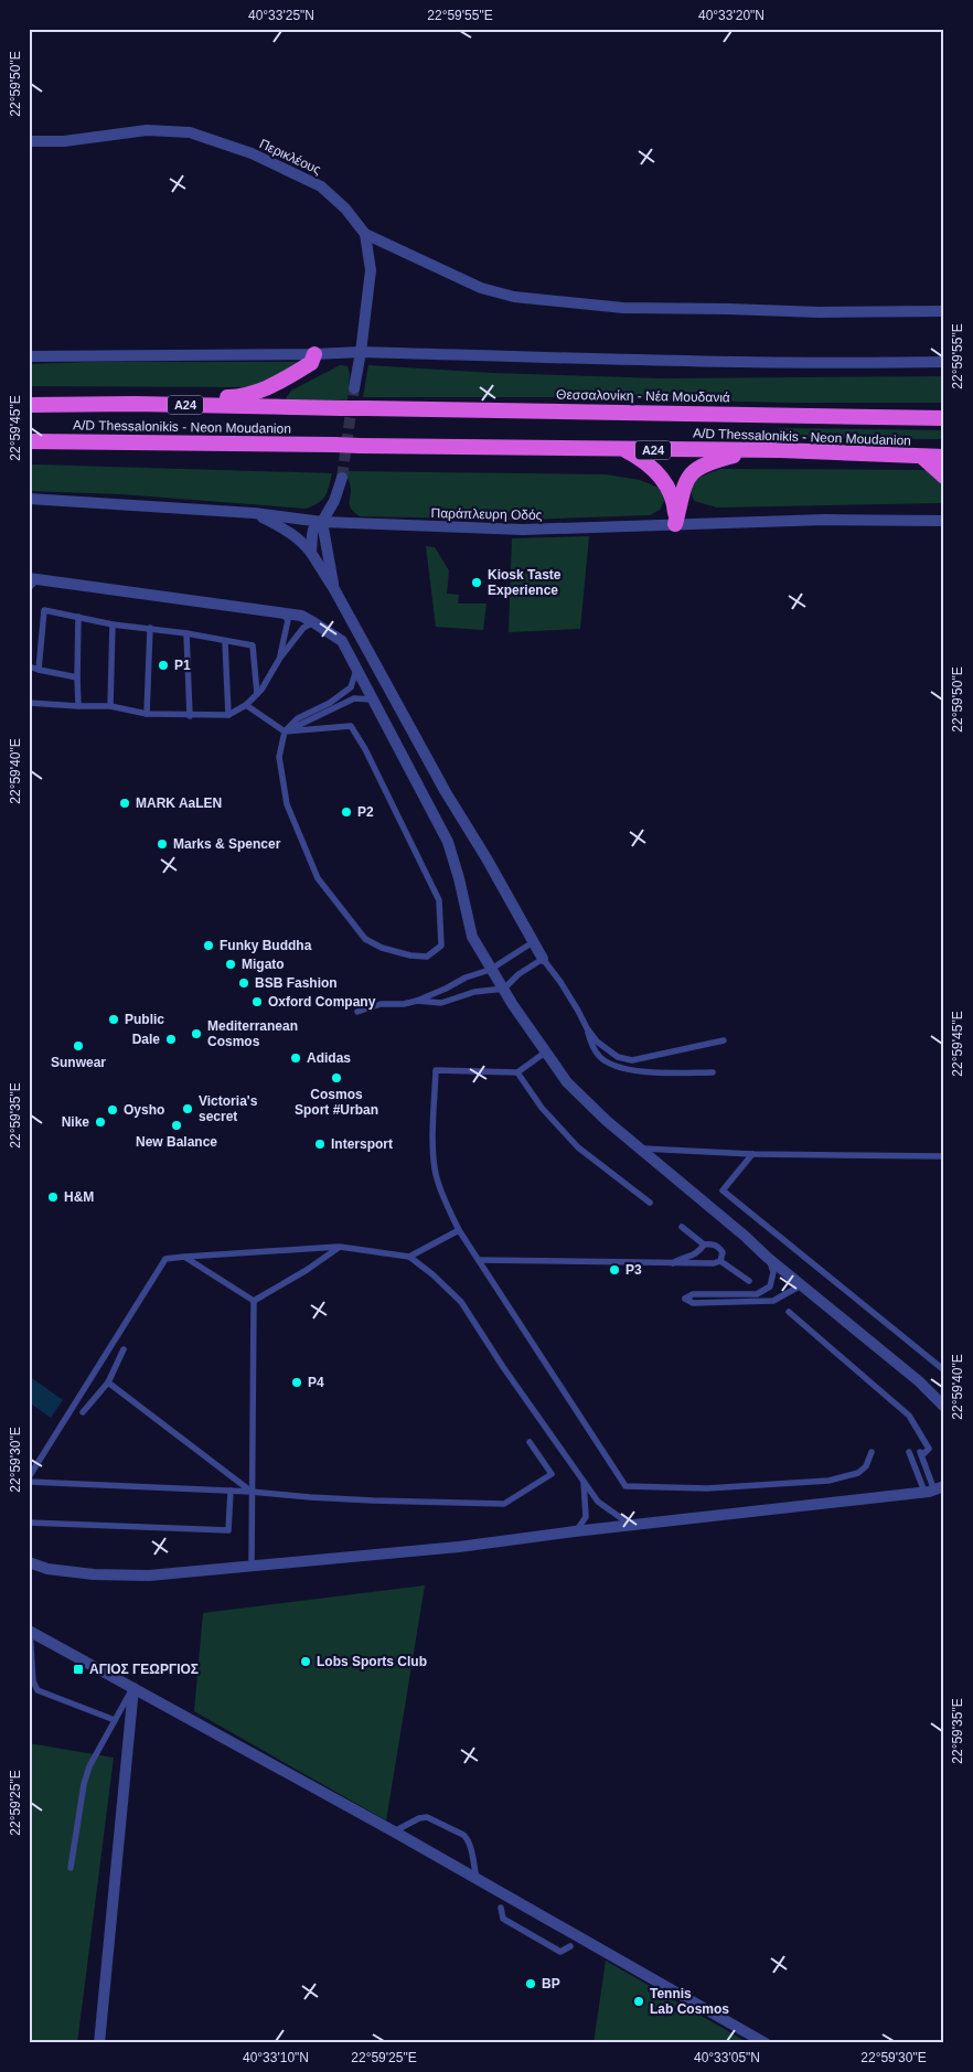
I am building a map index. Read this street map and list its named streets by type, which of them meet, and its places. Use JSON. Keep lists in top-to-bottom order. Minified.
{"streets":{"highway":["Θεσσαλονίκη - Νέα Μουδανιά","Α24","A/D Thessalonikis - Neon Moudanion"],"street":["Περικλέους","Παράπλευρη Οδός"]},"crossings":[["Θεσσαλονίκη - Νέα Μουδανιά","A/D Thessalonikis - Neon Moudanion"]],"places":{"other":["Kiosk Taste Experience","P1","MARK AaLEN","P2","Marks & Spencer","Funky Buddha","Migato","BSB Fashion","Oxford Company","Public","Mediterranean Cosmos","Dale","Sunwear","Adidas","Cosmos Sport #Urban","Victoria's secret","Oysho","Nike","New Balance","Intersport","H&M","P3","P4","Lobs Sports Club","BP","Tennis Lab Cosmos"],"transit":["ΑΓΙΟΣ ΓΕΩΡΓΙΟΣ"]},"coordinates":["40°33'25\"N","22°59'55\"E","40°33'20\"N","22°59'50\"E","22°59'45\"E","22°59'40\"E","22°59'35\"E","22°59'30\"E","22°59'25\"E","40°33'10\"N","40°33'05\"N"]}
